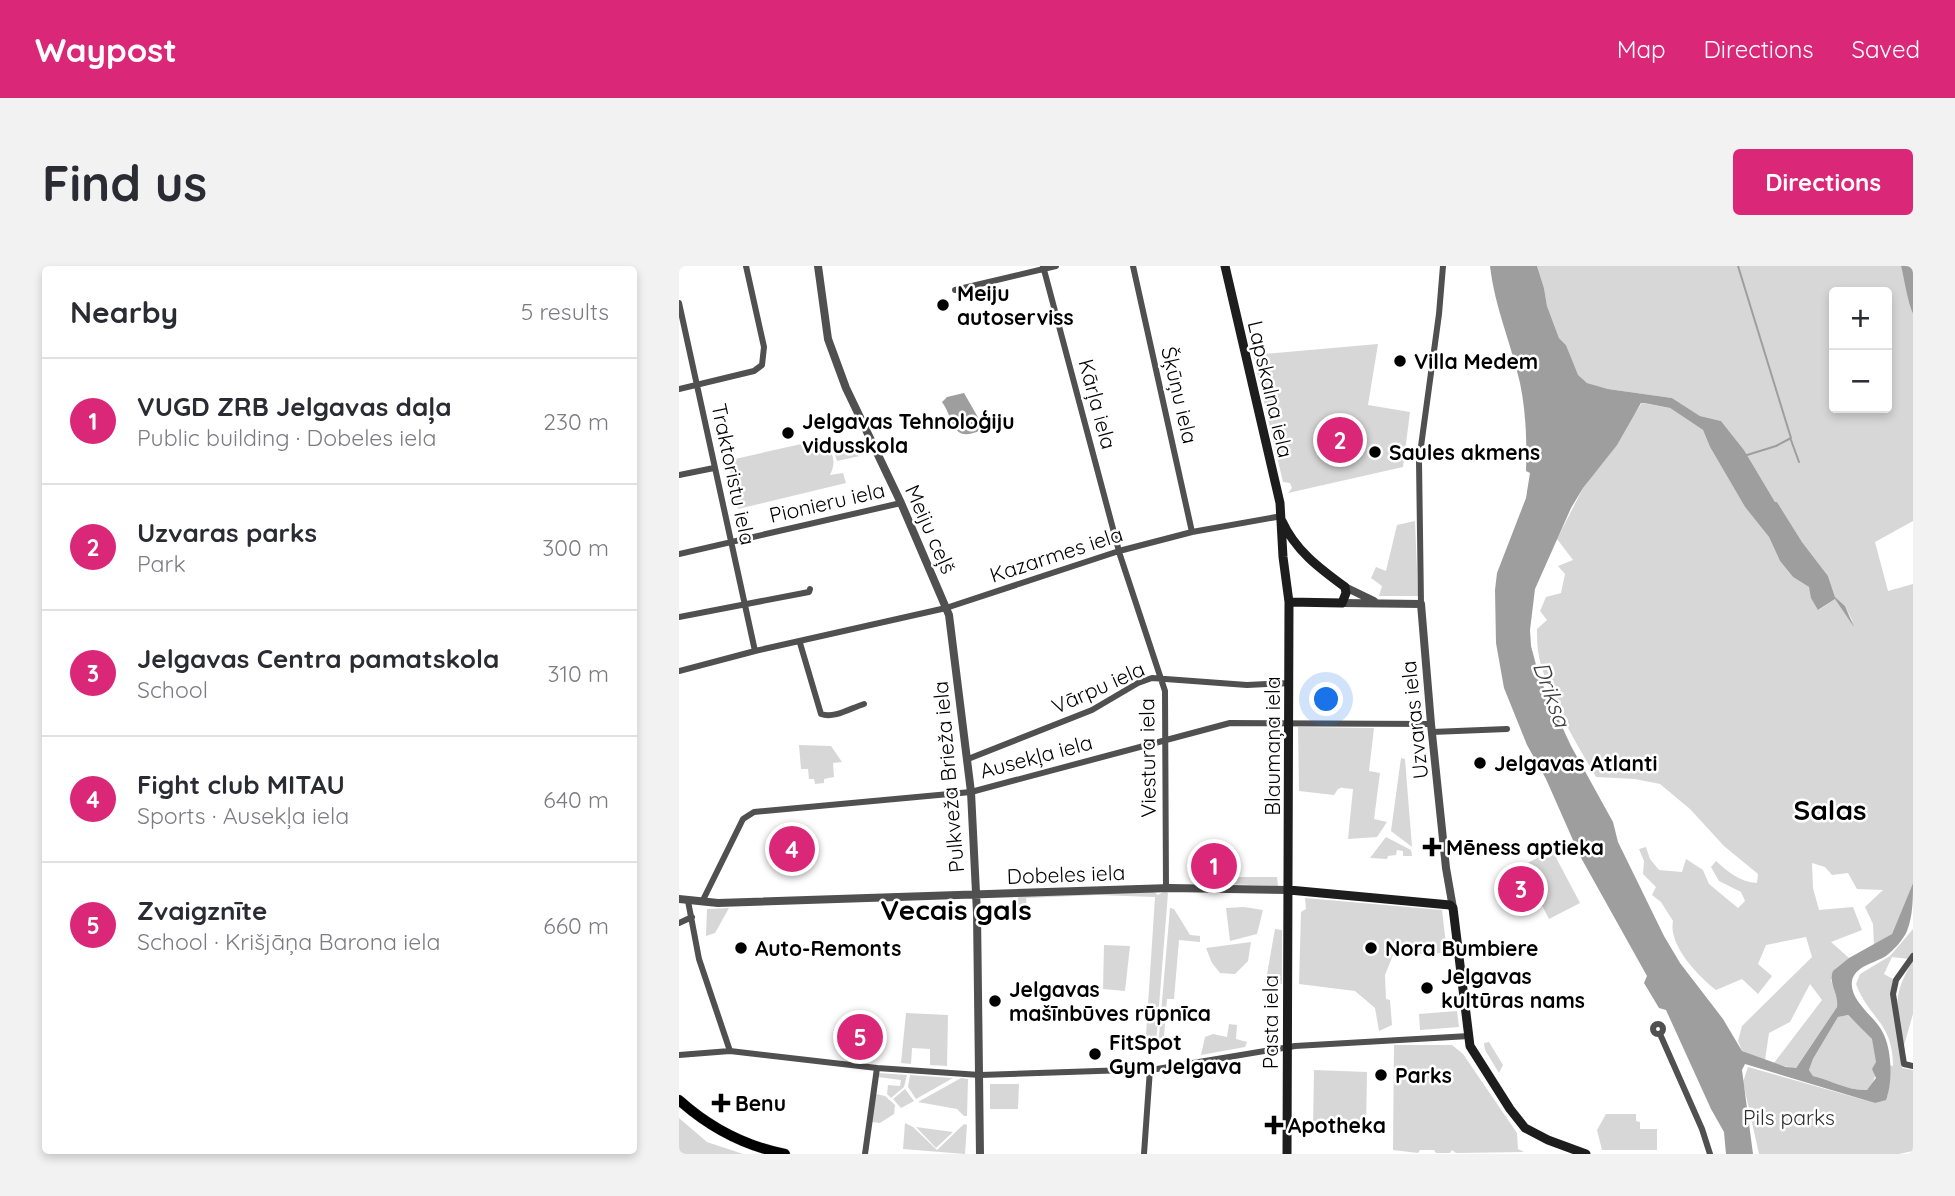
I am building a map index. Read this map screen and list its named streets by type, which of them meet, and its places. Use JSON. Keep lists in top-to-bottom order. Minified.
{"streets":{"main road":["Lapskalna iela","Uzvaras iela","Blaumaņa iela","Dobeles iela","Pasta iela"],"street":["Šķūņu iela","Kārļa iela","Traktoristu iela","Pionieru iela","Meiju ceļš","Kazarmes iela","Vārpu iela","Ausekļa iela","Viestura iela","Pulkveža Brieža iela"]},"crossings":[["Lapskalna iela","Kazarmes iela"],["Lapskalna iela","Uzvaras iela"],["Lapskalna iela","Blaumaņa iela"],["Šķūņu iela","Kazarmes iela"],["Kārļa iela","Kazarmes iela"],["Kārļa iela","Viestura iela"],["Traktoristu iela","Pionieru iela"],["Traktoristu iela","Kazarmes iela"],["Pionieru iela","Meiju ceļš"],["Meiju ceļš","Kazarmes iela"],["Meiju ceļš","Pulkveža Brieža iela"],["Kazarmes iela","Viestura iela"],["Kazarmes iela","Pulkveža Brieža iela"],["Vārpu iela","Blaumaņa iela"],["Vārpu iela","Viestura iela"],["Vārpu iela","Pulkveža Brieža iela"],["Uzvaras iela","Ausekļa iela"],["Uzvaras iela","Dobeles iela"],["Blaumaņa iela","Ausekļa iela"],["Blaumaņa iela","Dobeles iela"],["Blaumaņa iela","Pasta iela"],["Ausekļa iela","Viestura iela"],["Ausekļa iela","Pulkveža Brieža iela"],["Ausekļa iela","Dobeles iela"],["Viestura iela","Dobeles iela"],["Pulkveža Brieža iela","Dobeles iela"],["Dobeles iela","Pasta iela"]],"districts":["Salas","Vecais gals"],"water":["Driksa"],"parks":["Pils parks"],"places":{"other":["Meiju autoserviss","Villa Medem","Jelgavas Tehnoloģiju vidusskola","Saules akmens","Jelgavas Atlanti","Auto-Remonts","Nora Bumbiere","Jelgavas kultūras nams","Jelgavas mašīnbūves rūpnīca","FitSpot Gym Jelgava","Parks"],"health":["Mēness aptieka","Benu","Apotheka"]},"page":{"header":"Waypost","nav":["Map","Directions","Saved"],"buttons":"Directions","title":"Find us","heading":["Nearby","5 results"],"map_buttons":["+","−"],"list":[{"mark":"1","name":"VUGD ZRB Jelgavas daļa","note":"Public building · Dobeles iela","value":"230 m"},{"mark":"2","name":"Uzvaras parks","note":"Park","value":"300 m"},{"mark":"3","name":"Jelgavas Centra pamatskola","note":"School","value":"310 m"},{"mark":"4","name":"Fight club MITAU","note":"Sports · Ausekļa iela","value":"640 m"},{"mark":"5","name":"Zvaigznīte","note":"School · Krišjāņa Barona iela","value":"660 m"}],"pins":["2","4","1","3","5"]}}
